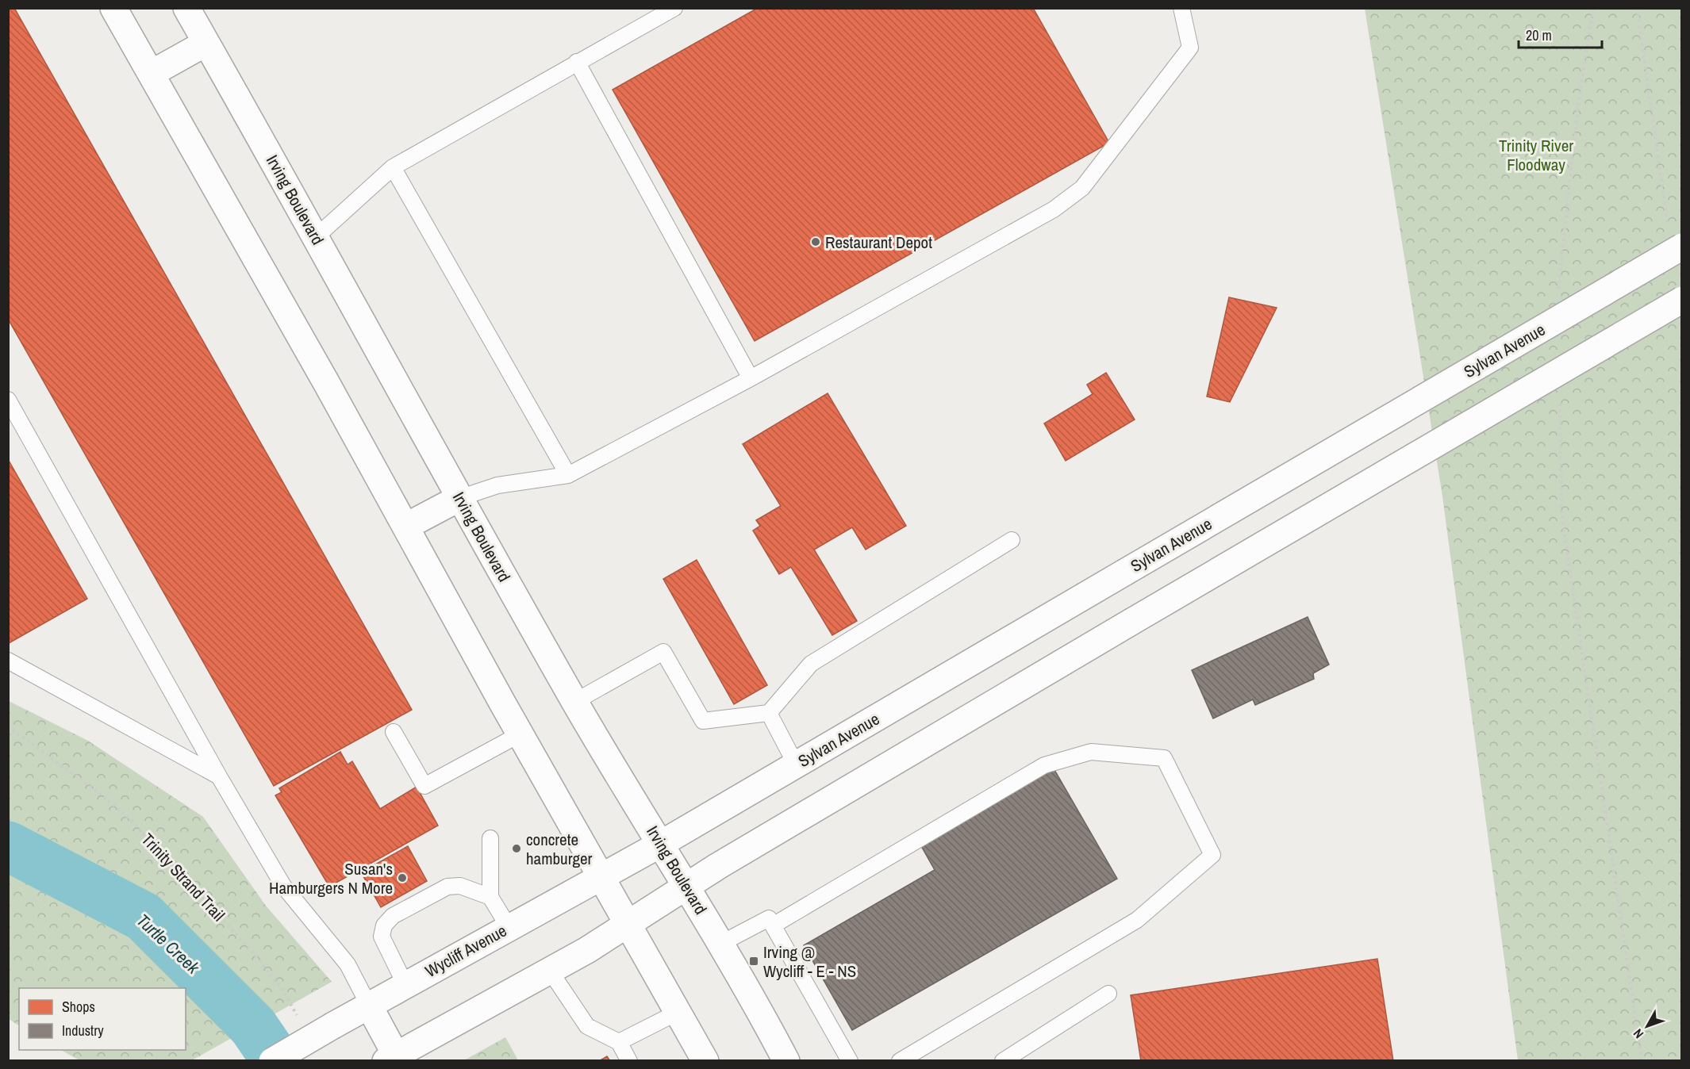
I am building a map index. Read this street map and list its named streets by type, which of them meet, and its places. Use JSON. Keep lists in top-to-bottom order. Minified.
{"streets":{"main road":["Irving Boulevard","Sylvan Avenue","Wycliff Avenue"],"path":["Trinity Strand Trail"]},"crossings":[["Irving Boulevard","Sylvan Avenue"],["Irving Boulevard","Wycliff Avenue"],["Sylvan Avenue","Wycliff Avenue"]],"water":["Turtle Creek"],"parks":["Trinity River Floodway"],"places":{"other":["Restaurant Depot","concrete hamburger","Susan's Hamburgers N More"],"transit":["Irving @ Wycliff - E - NS"]},"legend":["Shops","Industry"],"scale_bar":"20 m","north":"bottom left"}
